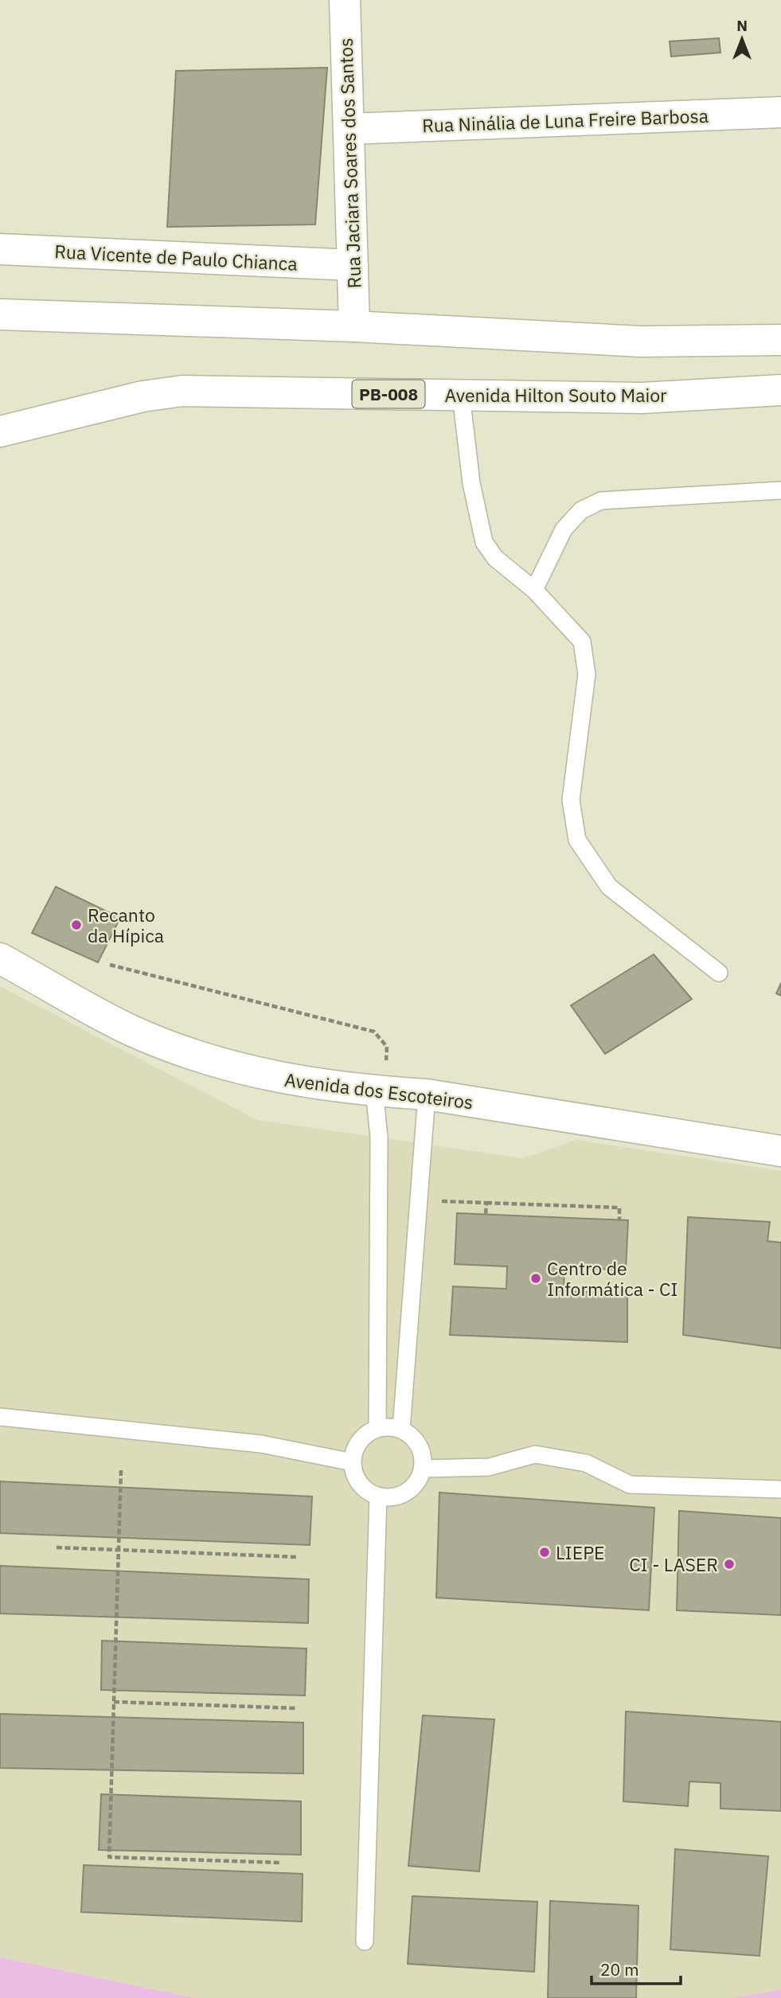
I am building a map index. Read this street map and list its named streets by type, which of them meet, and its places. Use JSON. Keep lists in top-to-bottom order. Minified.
{"streets":{"street":["Rua Ninália de Luna Freire Barbosa","Rua Jaciara Soares dos Santos","Rua Vicente de Paulo Chianca","PB-008","Avenida Hilton Souto Maior","Avenida dos Escoteiros"]},"crossings":[["Rua Ninália de Luna Freire Barbosa","Rua Jaciara Soares dos Santos"],["Rua Jaciara Soares dos Santos","Rua Vicente de Paulo Chianca"]],"places":["Recanto da Hípica","Centro de Informática - CI","LIEPE","CI - LASER"],"scale_bar":"20 m","north":"top"}
